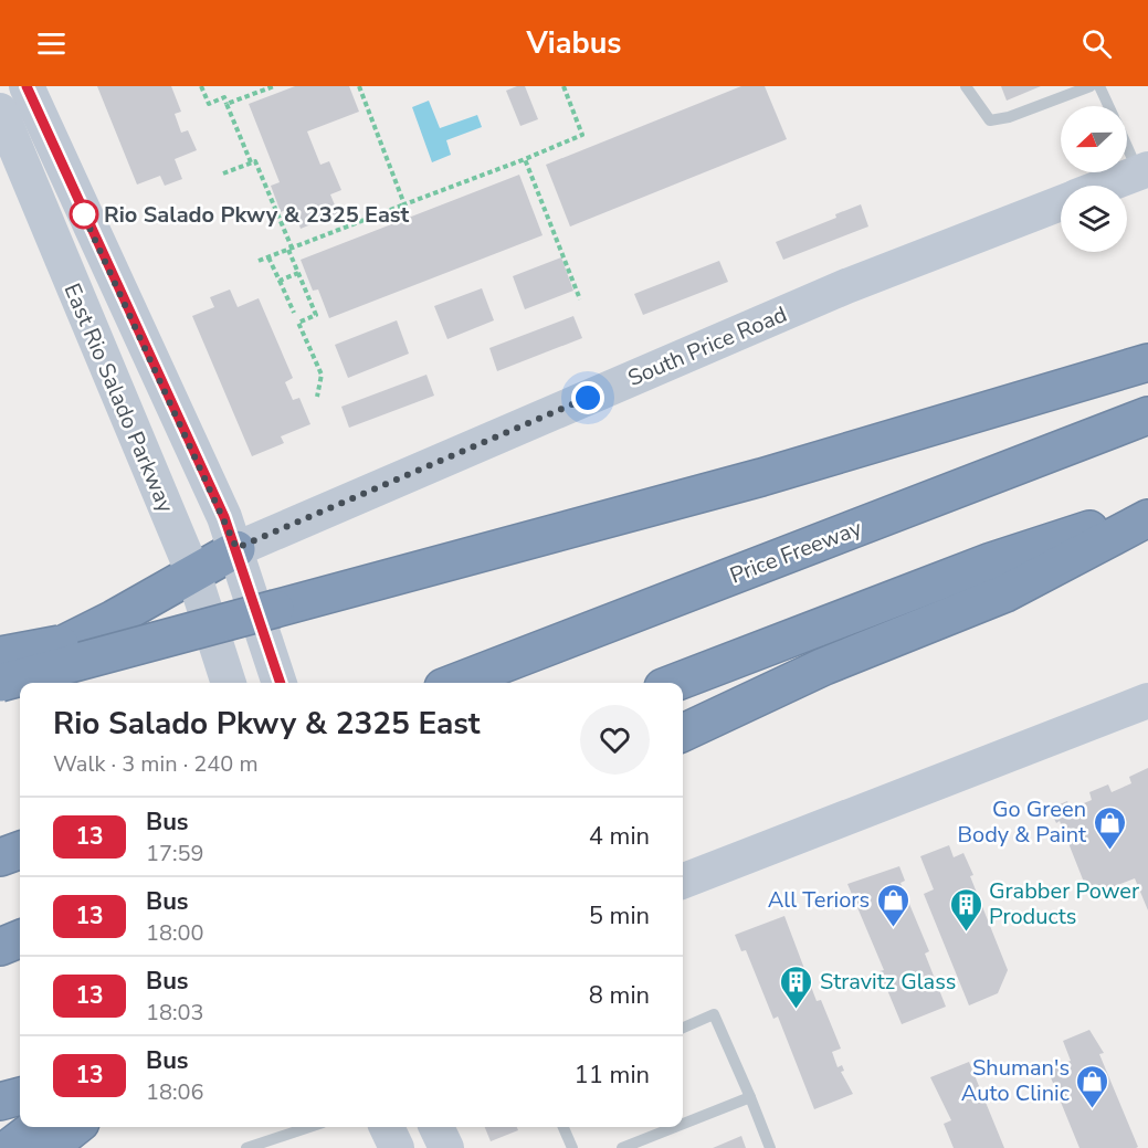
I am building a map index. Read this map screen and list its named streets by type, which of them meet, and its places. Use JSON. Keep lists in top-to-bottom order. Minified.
{"streets":{"highway":["Price Freeway"],"main road":["South Price Road","East Rio Salado Parkway"]},"crossings":[["South Price Road","East Rio Salado Parkway"]],"places":{"other":["Rio Salado Pkwy & 2325 East"],"shop":["Go Green Body & Paint","All Teriors","Shuman's Auto Clinic"],"building":["Grabber Power Products","Stravitz Glass"]},"lines":["bus line 13"],"north":"left","page":{"header":"Viabus","heading":["Rio Salado Pkwy & 2325 East","Walk · 3 min · 240 m"],"list":[{"mark":"13","name":"Bus","note":"17:59","value":"4 min"},{"mark":"13","name":"Bus","note":"18:00","value":"5 min"},{"mark":"13","name":"Bus","note":"18:03","value":"8 min"},{"mark":"13","name":"Bus","note":"18:06","value":"11 min"}]}}
